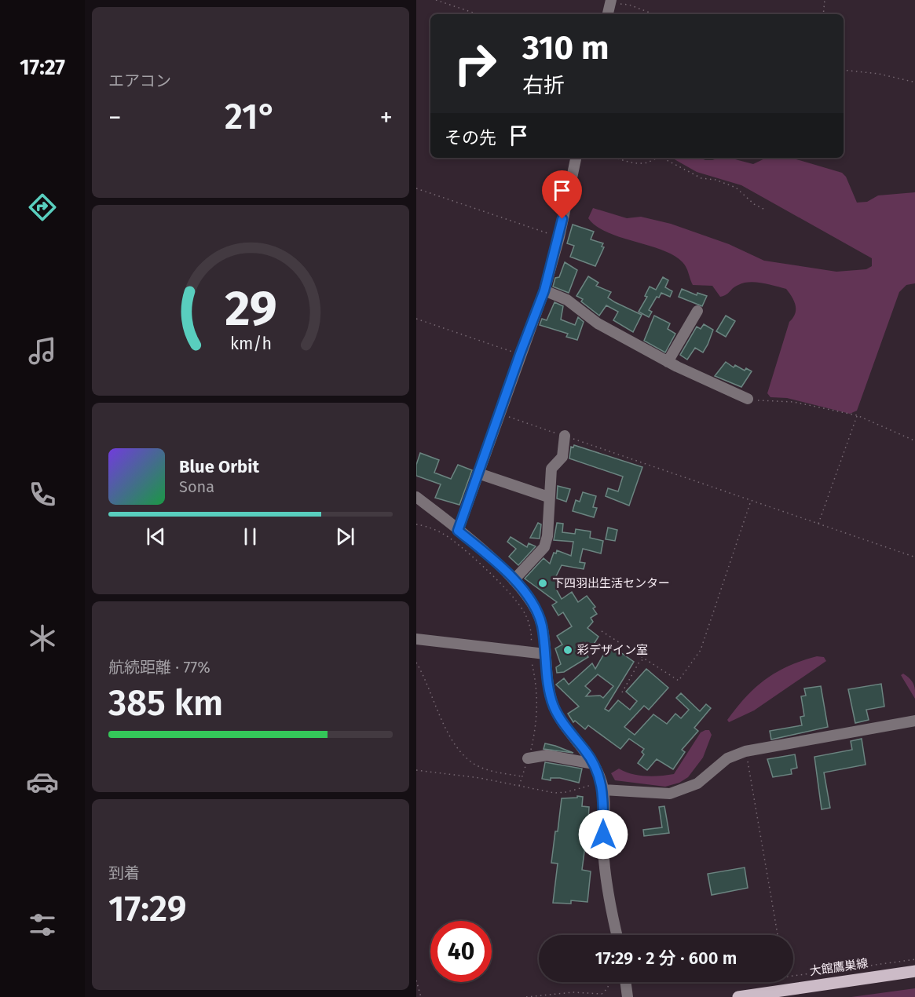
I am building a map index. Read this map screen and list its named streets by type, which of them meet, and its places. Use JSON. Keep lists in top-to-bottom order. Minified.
{"streets":{"main road":["大館鷹巣線"]},"places":["下四羽出生活センター","彩デザイン室"],"page":{"tabs":"17:27","tile":["エアコン",["航続距離 · 77%","385 km"],["到着","17:29"]],"turn":["310 m","右折"],"heat":["−","21°","+"],"then":"その先","song":["Blue Orbit","Sona"],"limit":"40","trip":"17:29 · 2 分 · 600 m","gauge":["29","km/h"]}}
